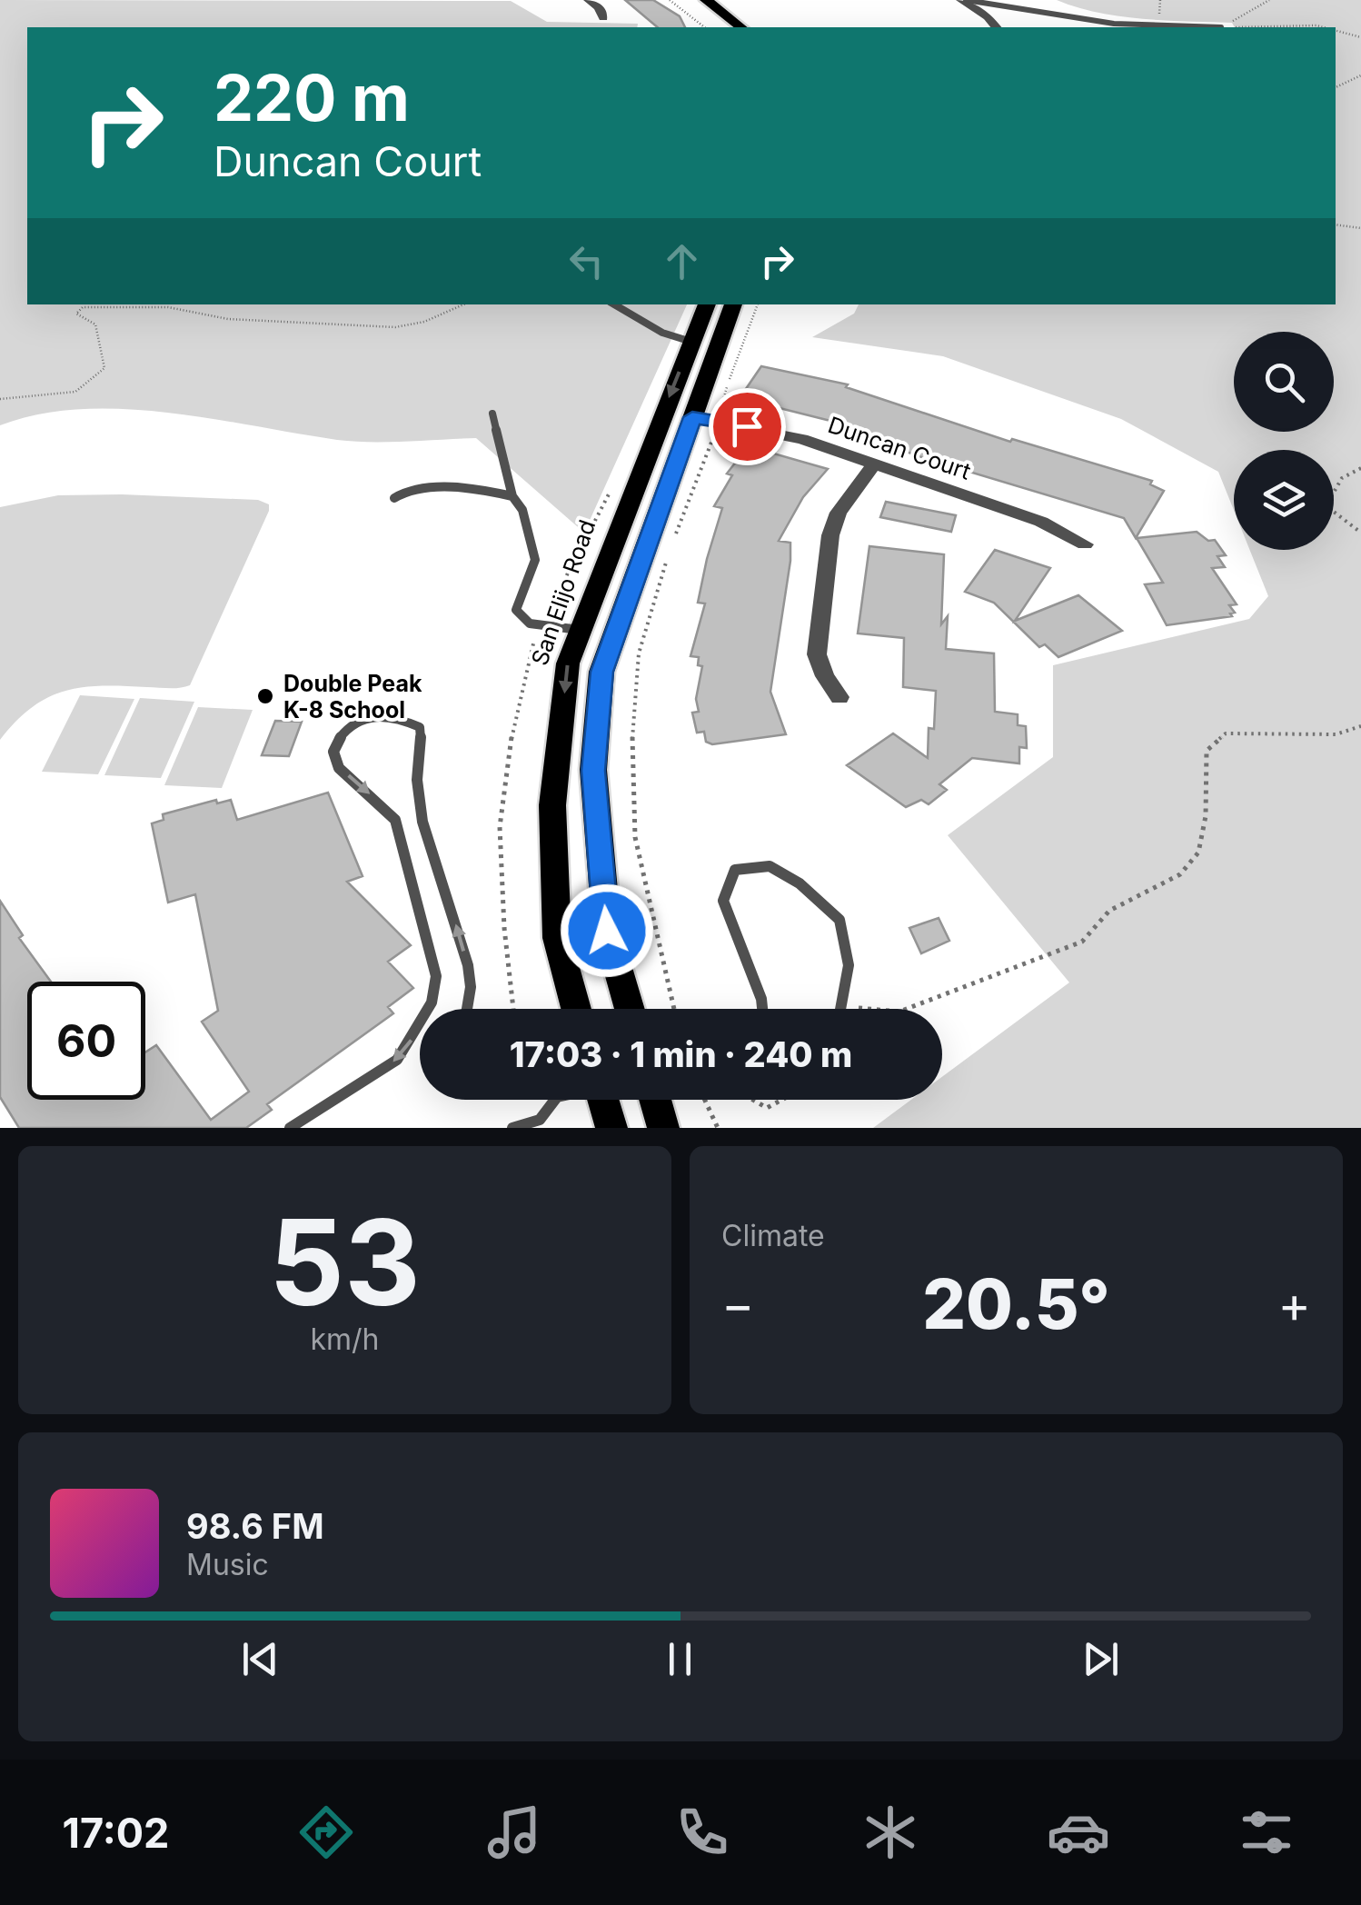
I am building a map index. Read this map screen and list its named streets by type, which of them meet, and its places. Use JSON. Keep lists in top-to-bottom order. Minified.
{"streets":{"main road":["San Elijo Road"],"street":["Duncan Court"]},"places":["Double Peak K-8 School"],"page":{"turn":["220 m","Duncan Court"],"limit":"60","trip":"17:03 · 1 min · 240 m","tile":[["53","km/h"],"Climate"],"heat":["−","20.5°","+"],"song":["98.6 FM","Music"],"tabs":"17:02"}}
